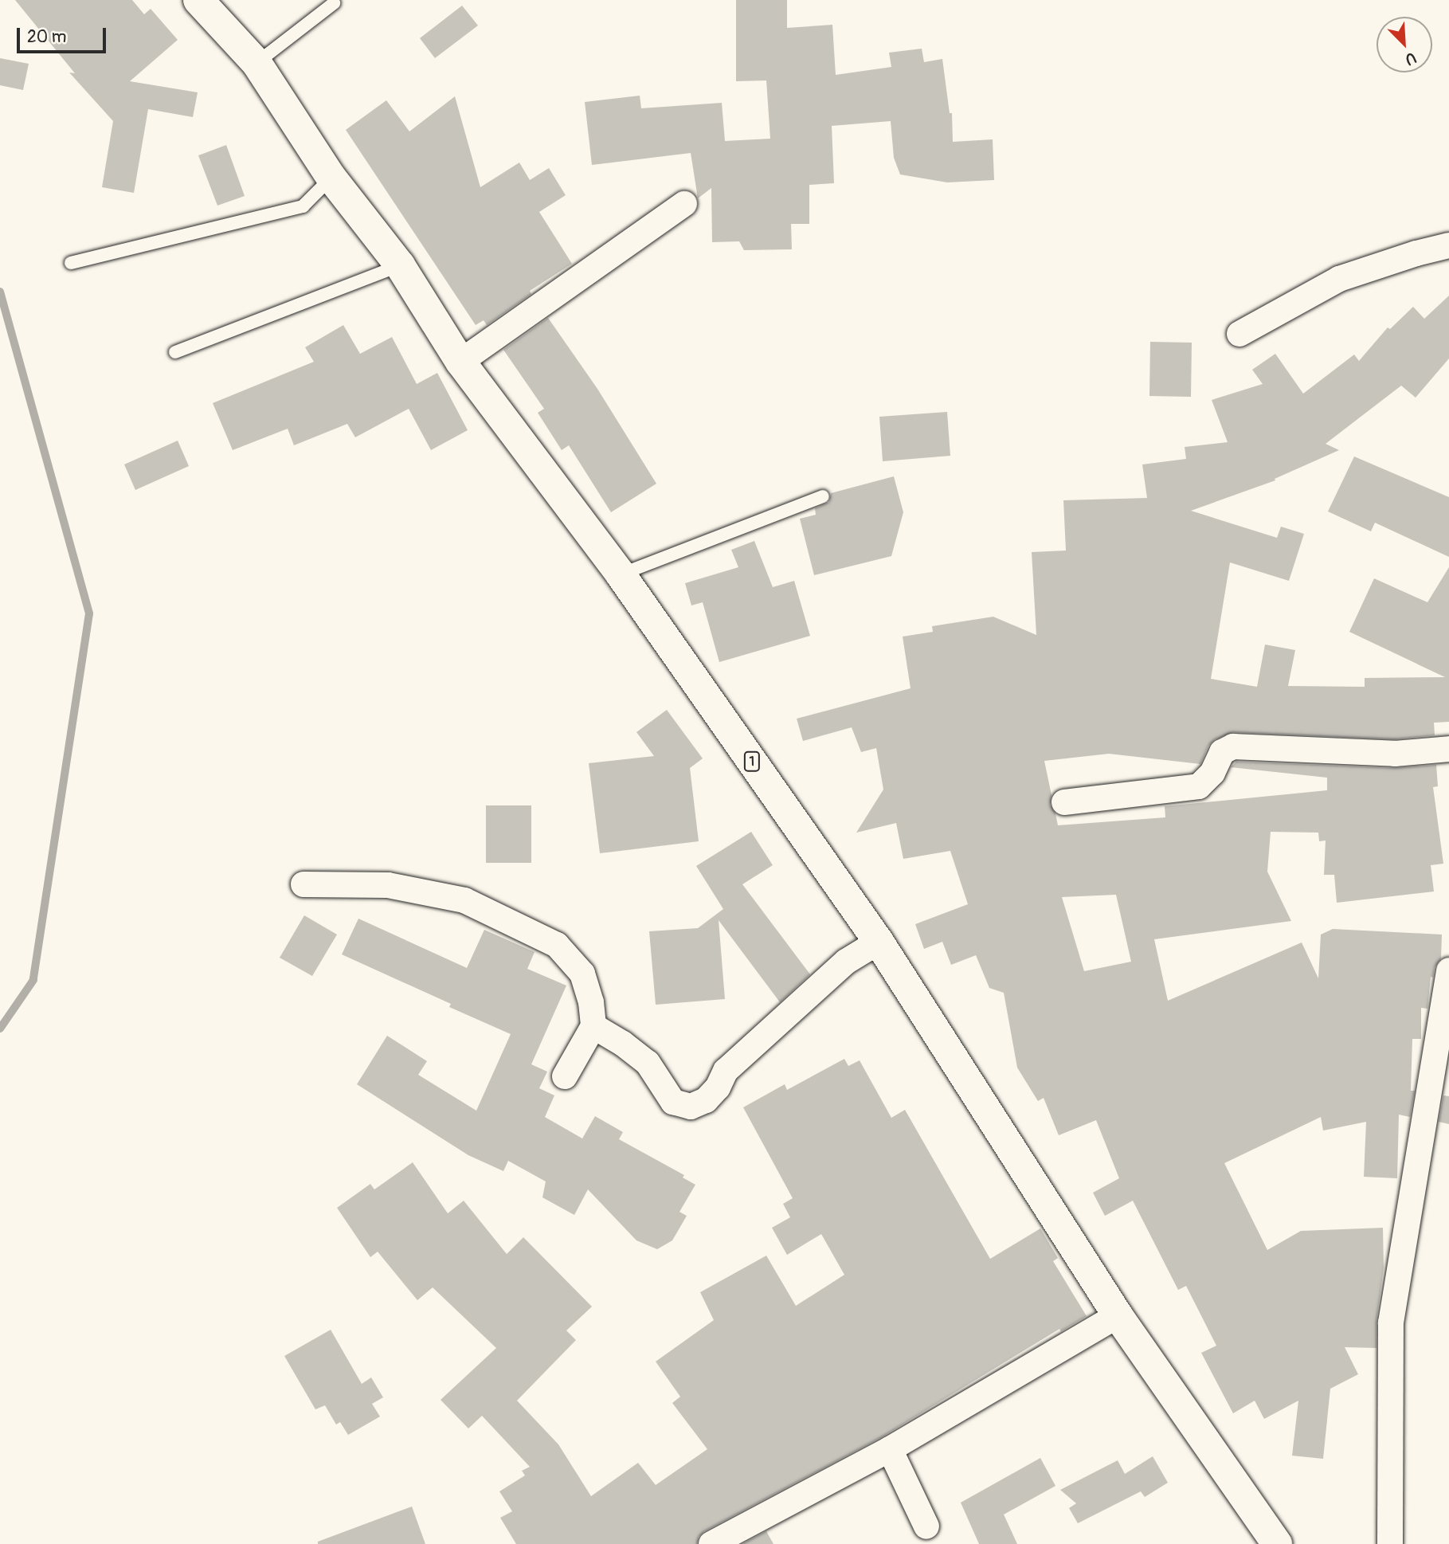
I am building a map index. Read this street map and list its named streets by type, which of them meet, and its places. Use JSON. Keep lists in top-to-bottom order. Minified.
{"streets":{"highway":["1"]},"scale_bar":"20 m","north":"bottom right"}
